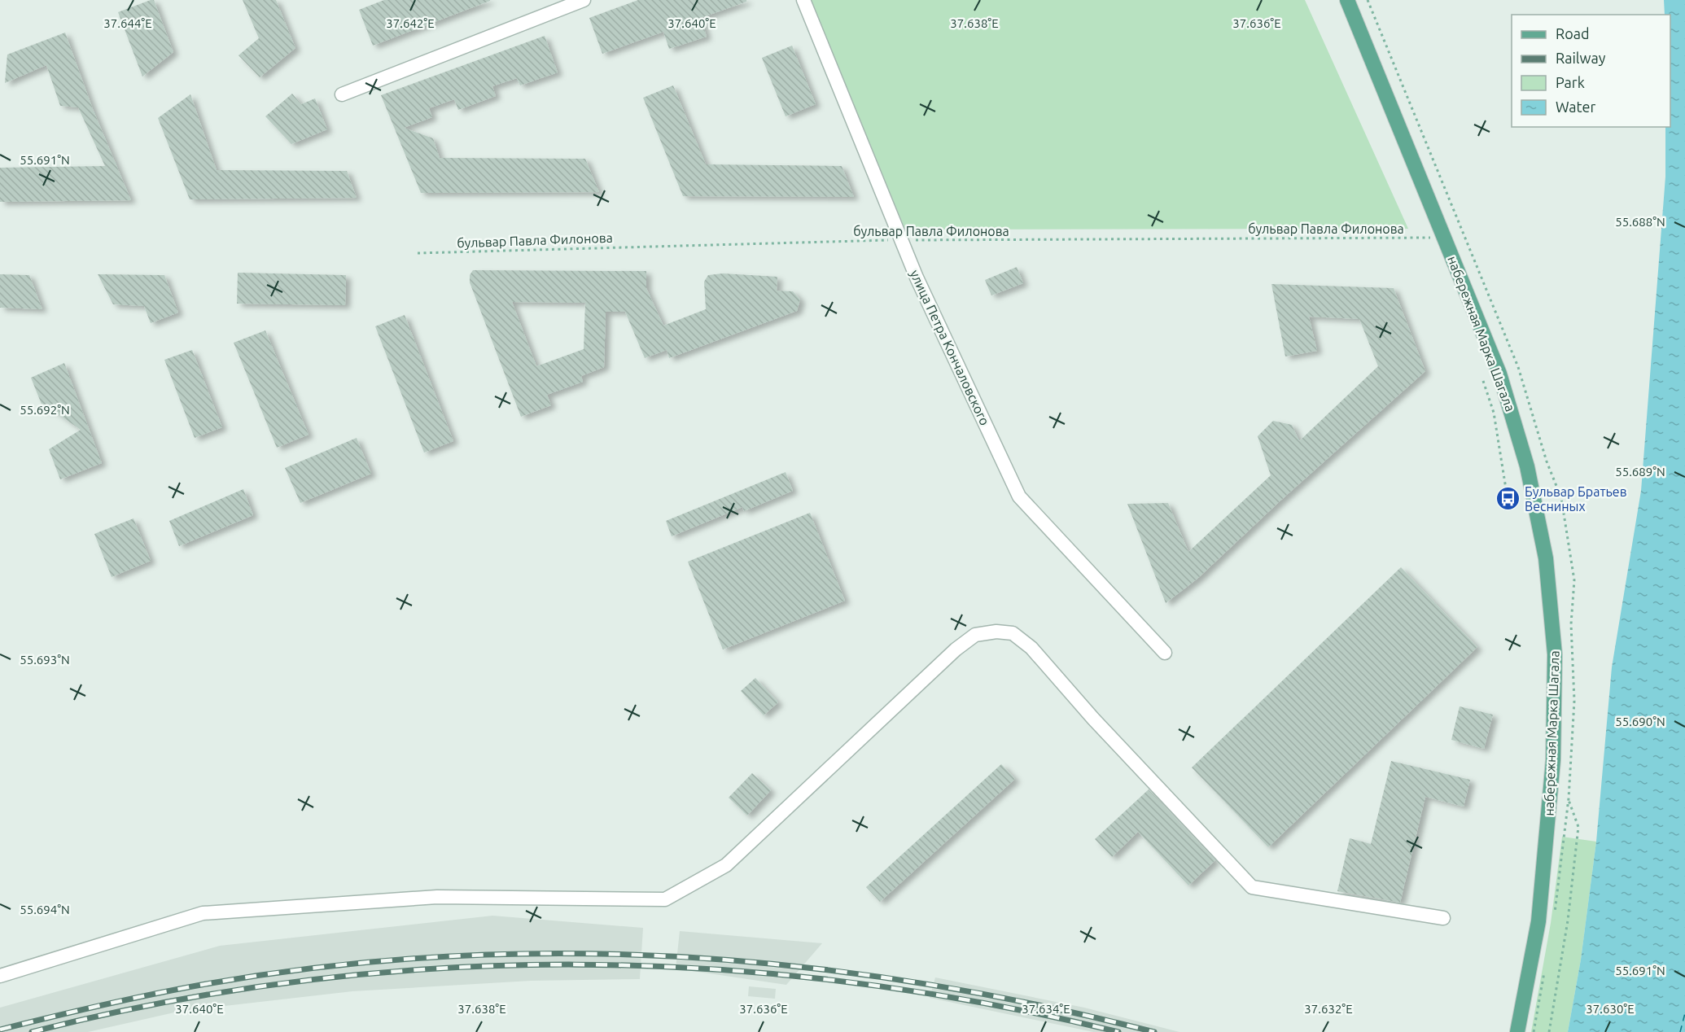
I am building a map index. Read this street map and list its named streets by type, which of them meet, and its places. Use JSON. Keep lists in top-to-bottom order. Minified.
{"streets":{"main road":["набережная Марка Шагала"],"street":["улица Петра Кончаловского"],"path":["бульвар Павла Филонова"]},"crossings":[["бульвар Павла Филонова","набережная Марка Шагала"],["бульвар Павла Филонова","улица Петра Кончаловского"]],"places":{"bus stop":["Бульвар Братьев Весниных"]},"legend":["Road","Railway","Park","Water"],"coordinates":["37.644°E","37.642°E","37.640°E","37.638°E","37.636°E","55.691°N","55.688°N","55.692°N","55.689°N","55.693°N","55.690°N","55.694°N","37.634°E","37.632°E","37.630°E"]}
